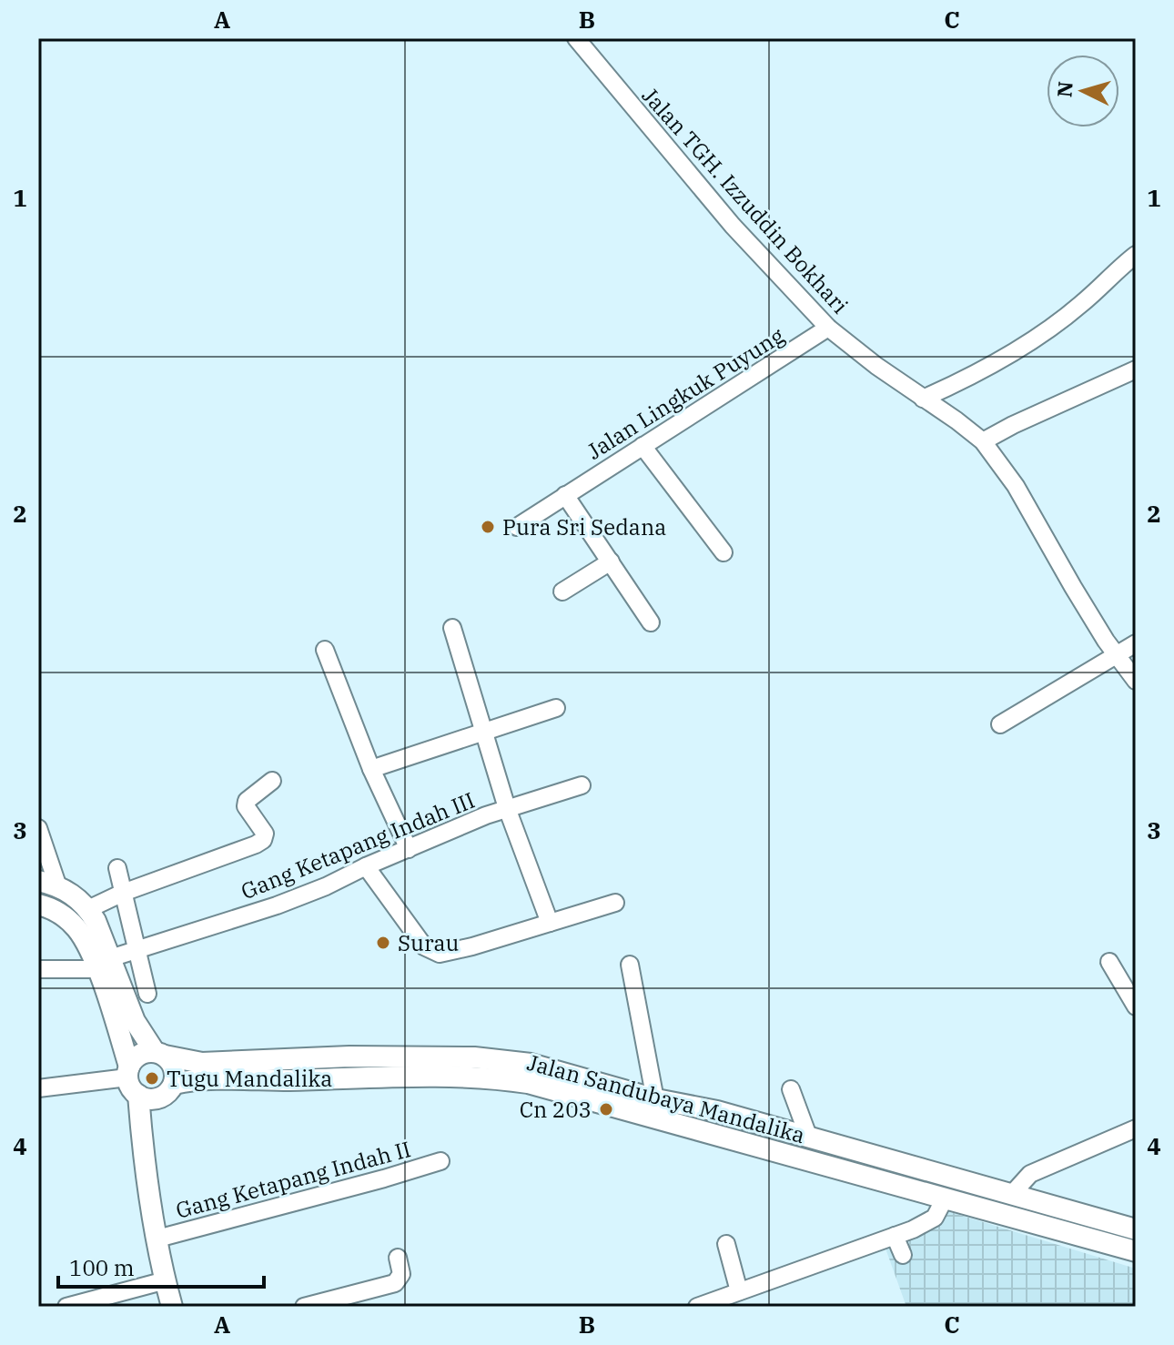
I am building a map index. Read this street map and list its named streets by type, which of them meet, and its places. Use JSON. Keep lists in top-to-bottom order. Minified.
{"streets":{"main road":["Jalan Sandubaya Mandalika"],"street":["Jalan TGH. Izzuddin Bokhari","Jalan Lingkuk Puyung","Gang Ketapang Indah III","Gang Ketapang Indah II"]},"crossings":[["Jalan TGH. Izzuddin Bokhari","Jalan Lingkuk Puyung"]],"places":["Pura Sri Sedana","Surau","Tugu Mandalika","Cn 203"],"scale_bar":"100 m","north":"left","grid":{"columns":["A","B","C"],"rows":["1","2","3","4"]}}
